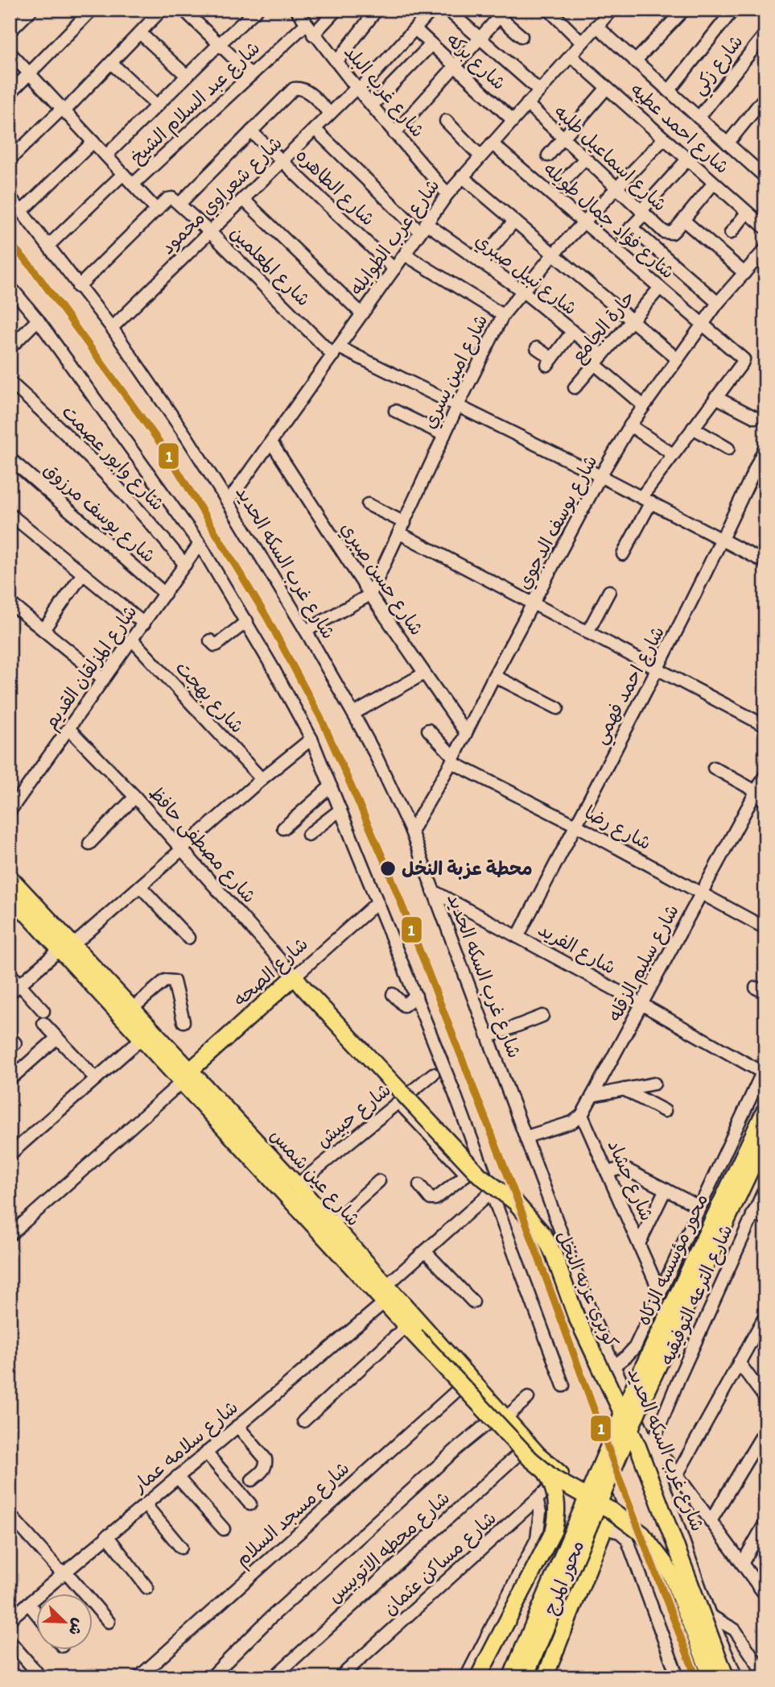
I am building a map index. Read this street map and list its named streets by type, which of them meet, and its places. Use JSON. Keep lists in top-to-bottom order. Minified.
{"streets":{"main road":["شارع الصحه","شارع عين شمس","محور مؤسسه الزكاه","كوبري عزبه النخل","محور المرج"],"street":["شارع بركه","شارع زكي","شارع غرب البلد","شارع عبد السلام الشيخ","شارع احمد عطيه","شارع اسماعيل طلبه","شارع الطاهره","شارع شعراوي محمود","شارع فؤاد جمال طويله","شارع عرب الطوايله","شارع المعلمين","شارع نبيل صبري","حارة الجامع","شارع امين يسري","شارع وابور عصمت","شارع يوسف مرزوق","شارع يوسف الدجوي","شارع غرب السكه الحديد","شارع حسن صبري","شارع المزلقان القديم","شارع احمد فهمي","شارع بهجت","شارع رضا","شارع مصطفى حافظ","شارع الفريد","شارع سليم الزقله","شارع حبيش","شارع حشاد","شارع الترعه التوفيقيه","شارع سلامه عمار","شارع مسجد السلام","شارع محطه الاتوبيس","شارع مساكن عثمان"]},"crossings":[["شارع بركه","شارع شعراوي محمود"],["شارع بركه","شارع عرب الطوايله"],["شارع غرب البلد","شارع عبد السلام الشيخ"],["شارع غرب البلد","شارع شعراوي محمود"],["شارع غرب البلد","شارع عرب الطوايله"],["شارع احمد عطيه","شارع عرب الطوايله"],["شارع احمد عطيه","شارع امين يسري"],["شارع اسماعيل طلبه","شارع عرب الطوايله"],["شارع اسماعيل طلبه","شارع امين يسري"],["شارع الطاهره","شارع شعراوي محمود"],["شارع الطاهره","شارع عرب الطوايله"],["شارع شعراوي محمود","شارع المعلمين"],["شارع شعراوي محمود","شارع نبيل صبري"],["شارع شعراوي محمود","شارع غرب السكه الحديد"],["شارع فؤاد جمال طويله","شارع عرب الطوايله"],["شارع فؤاد جمال طويله","حارة الجامع"],["شارع فؤاد جمال طويله","شارع امين يسري"],["شارع فؤاد جمال طويله","شارع يوسف الدجوي"],["شارع عرب الطوايله","شارع المعلمين"],["شارع عرب الطوايله","شارع نبيل صبري"],["شارع عرب الطوايله","شارع غرب السكه الحديد"],["شارع عرب الطوايله","شارع حسن صبري"],["شارع المعلمين","شارع امين يسري"],["شارع المعلمين","شارع يوسف الدجوي"],["شارع المعلمين","شارع احمد فهمي"],["شارع نبيل صبري","حارة الجامع"],["شارع نبيل صبري","شارع امين يسري"],["شارع نبيل صبري","شارع يوسف الدجوي"],["شارع امين يسري","شارع حسن صبري"],["شارع وابور عصمت","شارع المزلقان القديم"],["شارع يوسف مرزوق","شارع المزلقان القديم"],["شارع يوسف الدجوي","شارع غرب السكه الحديد"],["شارع يوسف الدجوي","شارع حسن صبري"],["شارع يوسف الدجوي","شارع رضا"],["شارع غرب السكه الحديد","شارع الفريد"],["شارع غرب السكه الحديد","شارع الترعه التوفيقيه"],["شارع المزلقان القديم","شارع بهجت"],["شارع المزلقان القديم","شارع مصطفى حافظ"],["شارع احمد فهمي","شارع رضا"],["شارع احمد فهمي","شارع الفريد"],["شارع رضا","شارع سليم الزقله"],["شارع مصطفى حافظ","شارع الصحه"],["شارع مصطفى حافظ","كوبري عزبه النخل"],["شارع الفريد","شارع سليم الزقله"],["شارع الفريد","شارع الترعه التوفيقيه"],["شارع سليم الزقله","شارع حشاد"],["شارع الصحه","شارع عين شمس"],["شارع الصحه","كوبري عزبه النخل"],["شارع حبيش","شارع عين شمس"],["شارع عين شمس","شارع سلامه عمار"],["شارع عين شمس","شارع مسجد السلام"],["شارع عين شمس","شارع محطه الاتوبيس"],["شارع عين شمس","شارع مساكن عثمان"],["شارع عين شمس","محور المرج"],["شارع حشاد","شارع الترعه التوفيقيه"]],"places":["محطة عزبة النخل"],"lines":["transit line 1"],"north":"bottom right"}
